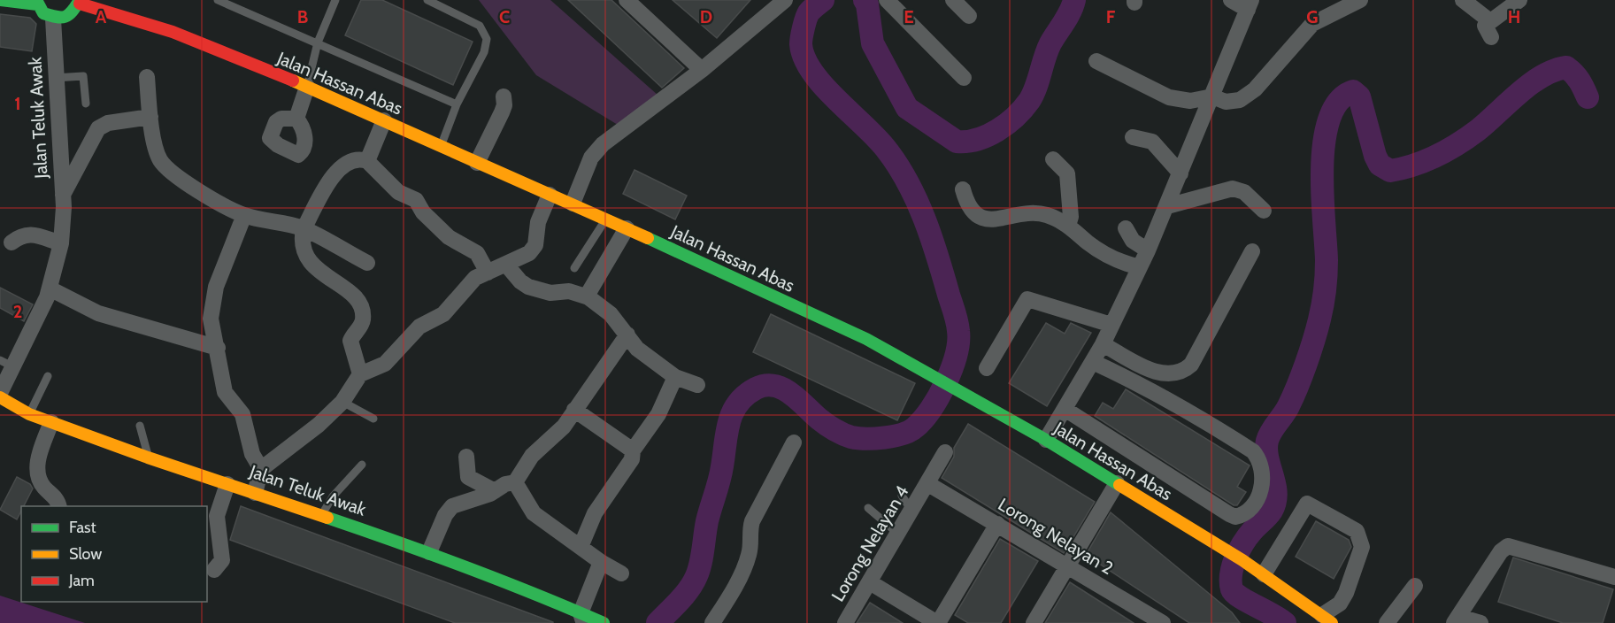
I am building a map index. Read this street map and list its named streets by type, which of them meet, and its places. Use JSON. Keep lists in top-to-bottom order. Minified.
{"streets":{"main road":["Jalan Hassan Abas","Jalan Teluk Awak"],"street":["Lorong Nelayan 2","Lorong Nelayan 4"]},"crossings":[["Lorong Nelayan 2","Lorong Nelayan 4"]],"legend":["Fast","Slow","Jam"],"grid":{"columns":["A","B","C","D","E","F","G","H"],"rows":["1","2"]}}
